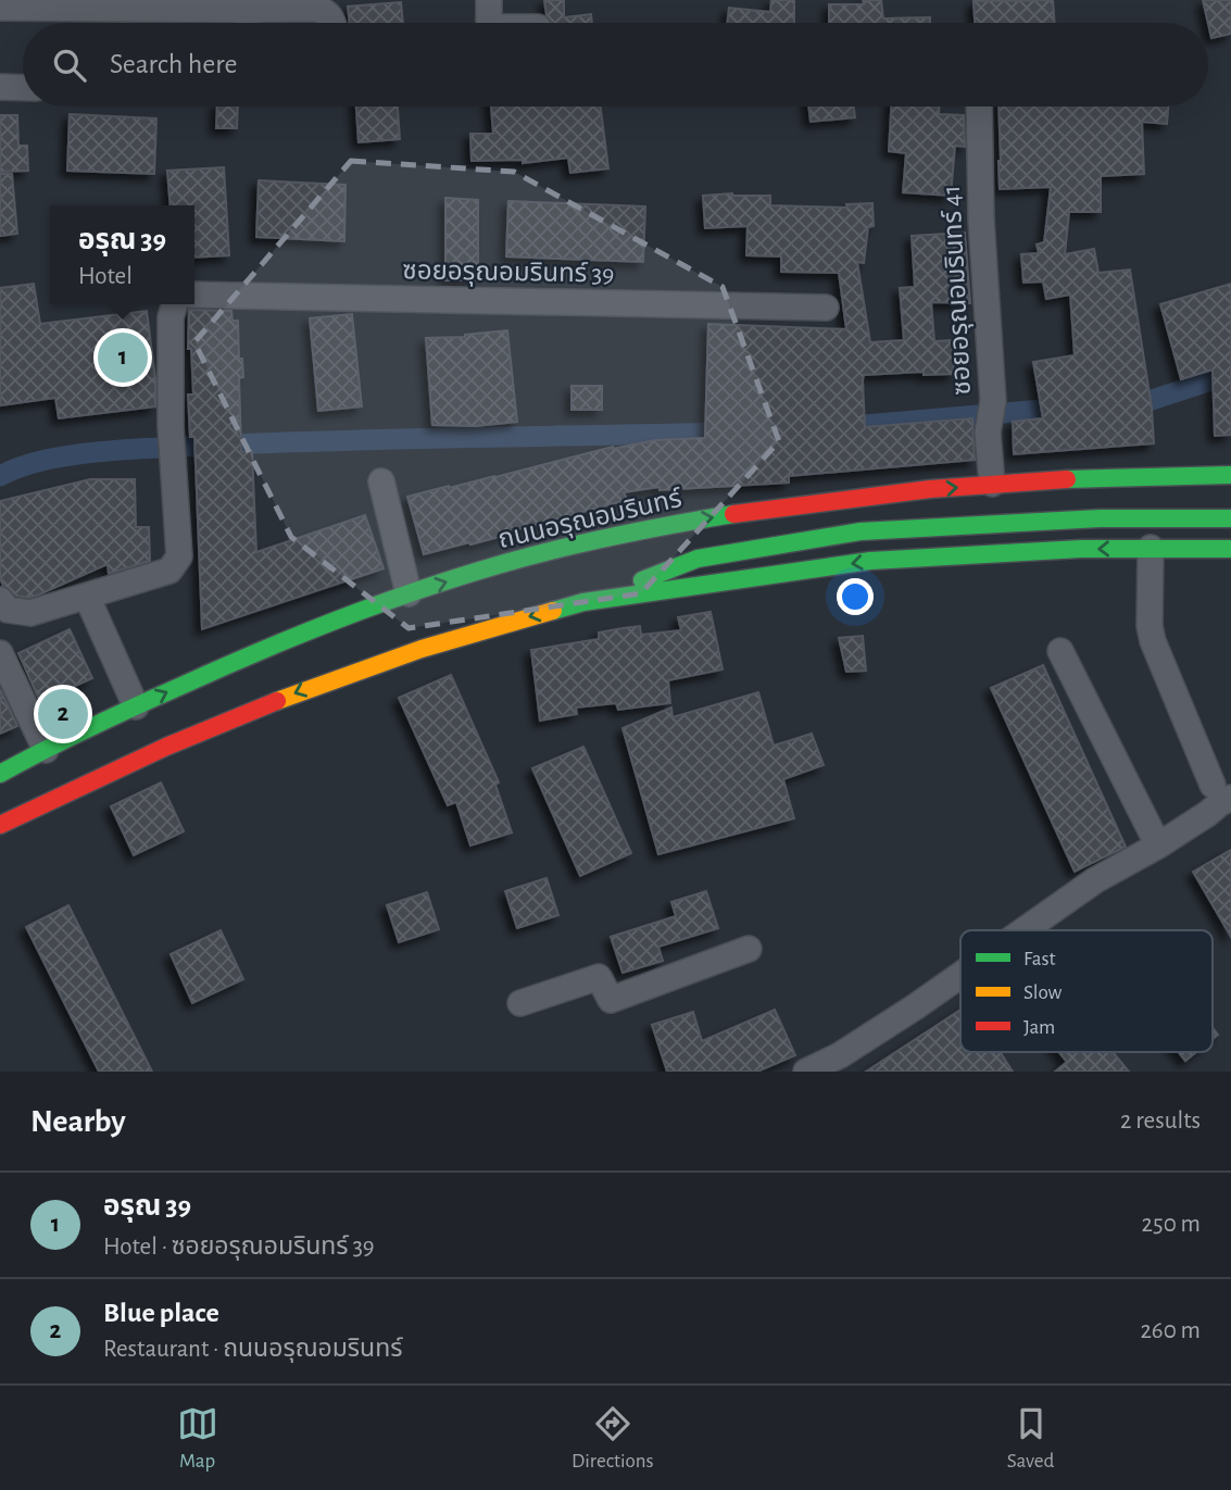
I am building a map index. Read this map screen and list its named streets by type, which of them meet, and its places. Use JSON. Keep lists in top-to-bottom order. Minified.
{"streets":{"main road":["ถนนอรุณอมรินทร์"],"street":["ซอยอรุณอมรินทร์ 39","ซอยอรุณอมรินทร์ 41"]},"crossings":[["ซอยอรุณอมรินทร์ 41","ถนนอรุณอมรินทร์"]],"legend":["Fast","Slow","Jam"],"page":{"search":"Search here","popup":["อรุณ 39","Hotel"],"pins":["1","2"],"heading":["Nearby","2 results"],"list":[{"mark":"1","name":"อรุณ 39","note":"Hotel · ซอยอรุณอมรินทร์ 39","value":"250 m"},{"mark":"2","name":"Blue place","note":"Restaurant · ถนนอรุณอมรินทร์","value":"260 m"}],"nav":["Map","Directions","Saved"]}}
